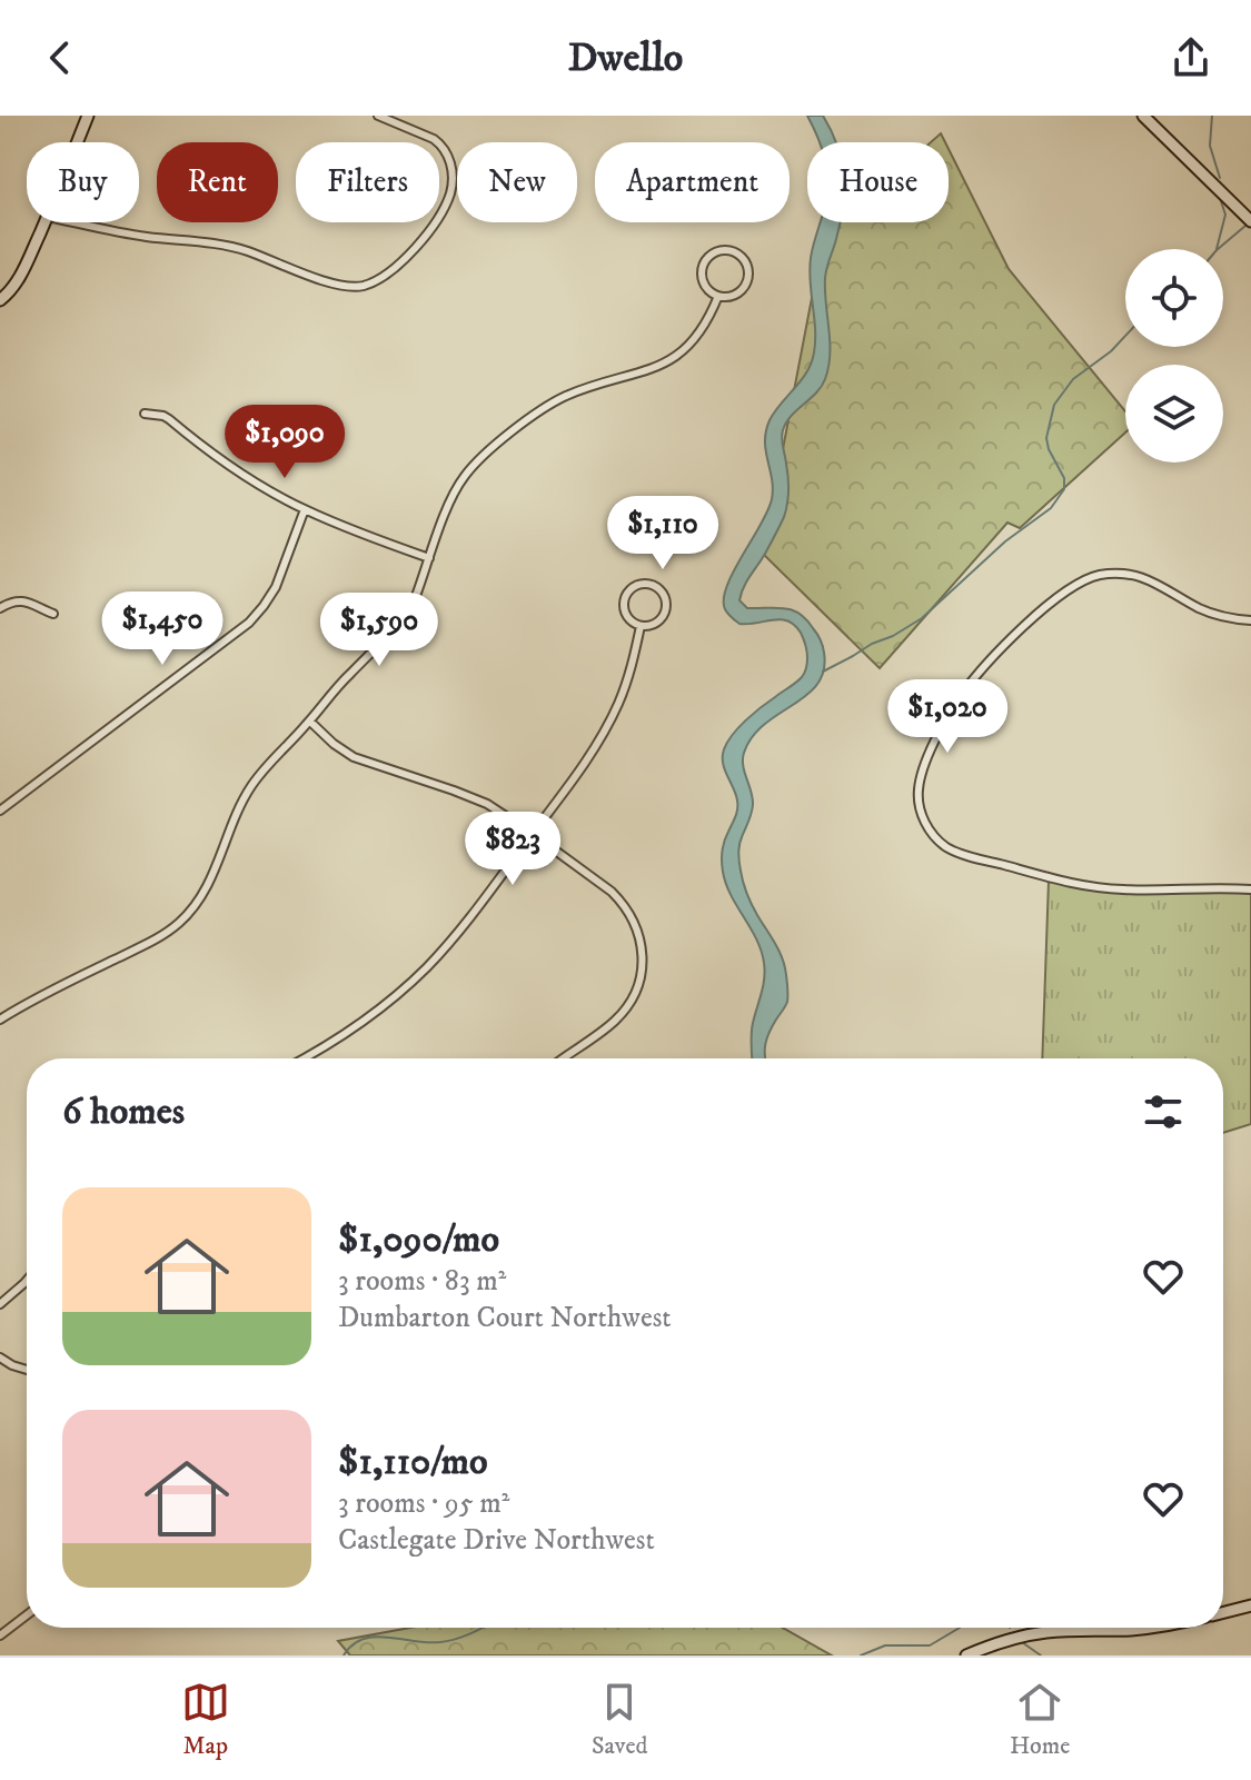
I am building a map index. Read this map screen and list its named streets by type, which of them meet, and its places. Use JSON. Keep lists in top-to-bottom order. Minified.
{"page":{"header":"Dwello","chip":["Buy","Rent","Filters","New","Apartment","House"],"price":["$1,090","$1,110","$1,450","$1,590","$1,020","$823"],"heading":"6 homes","list":[{"name":"$1,090/mo","note":"3 rooms · 83 m² · Dumbarton Court Northwest"},{"name":"$1,110/mo","note":"3 rooms · 95 m² · Castlegate Drive Northwest"}],"tabs":["Map","Saved","Home"]}}
